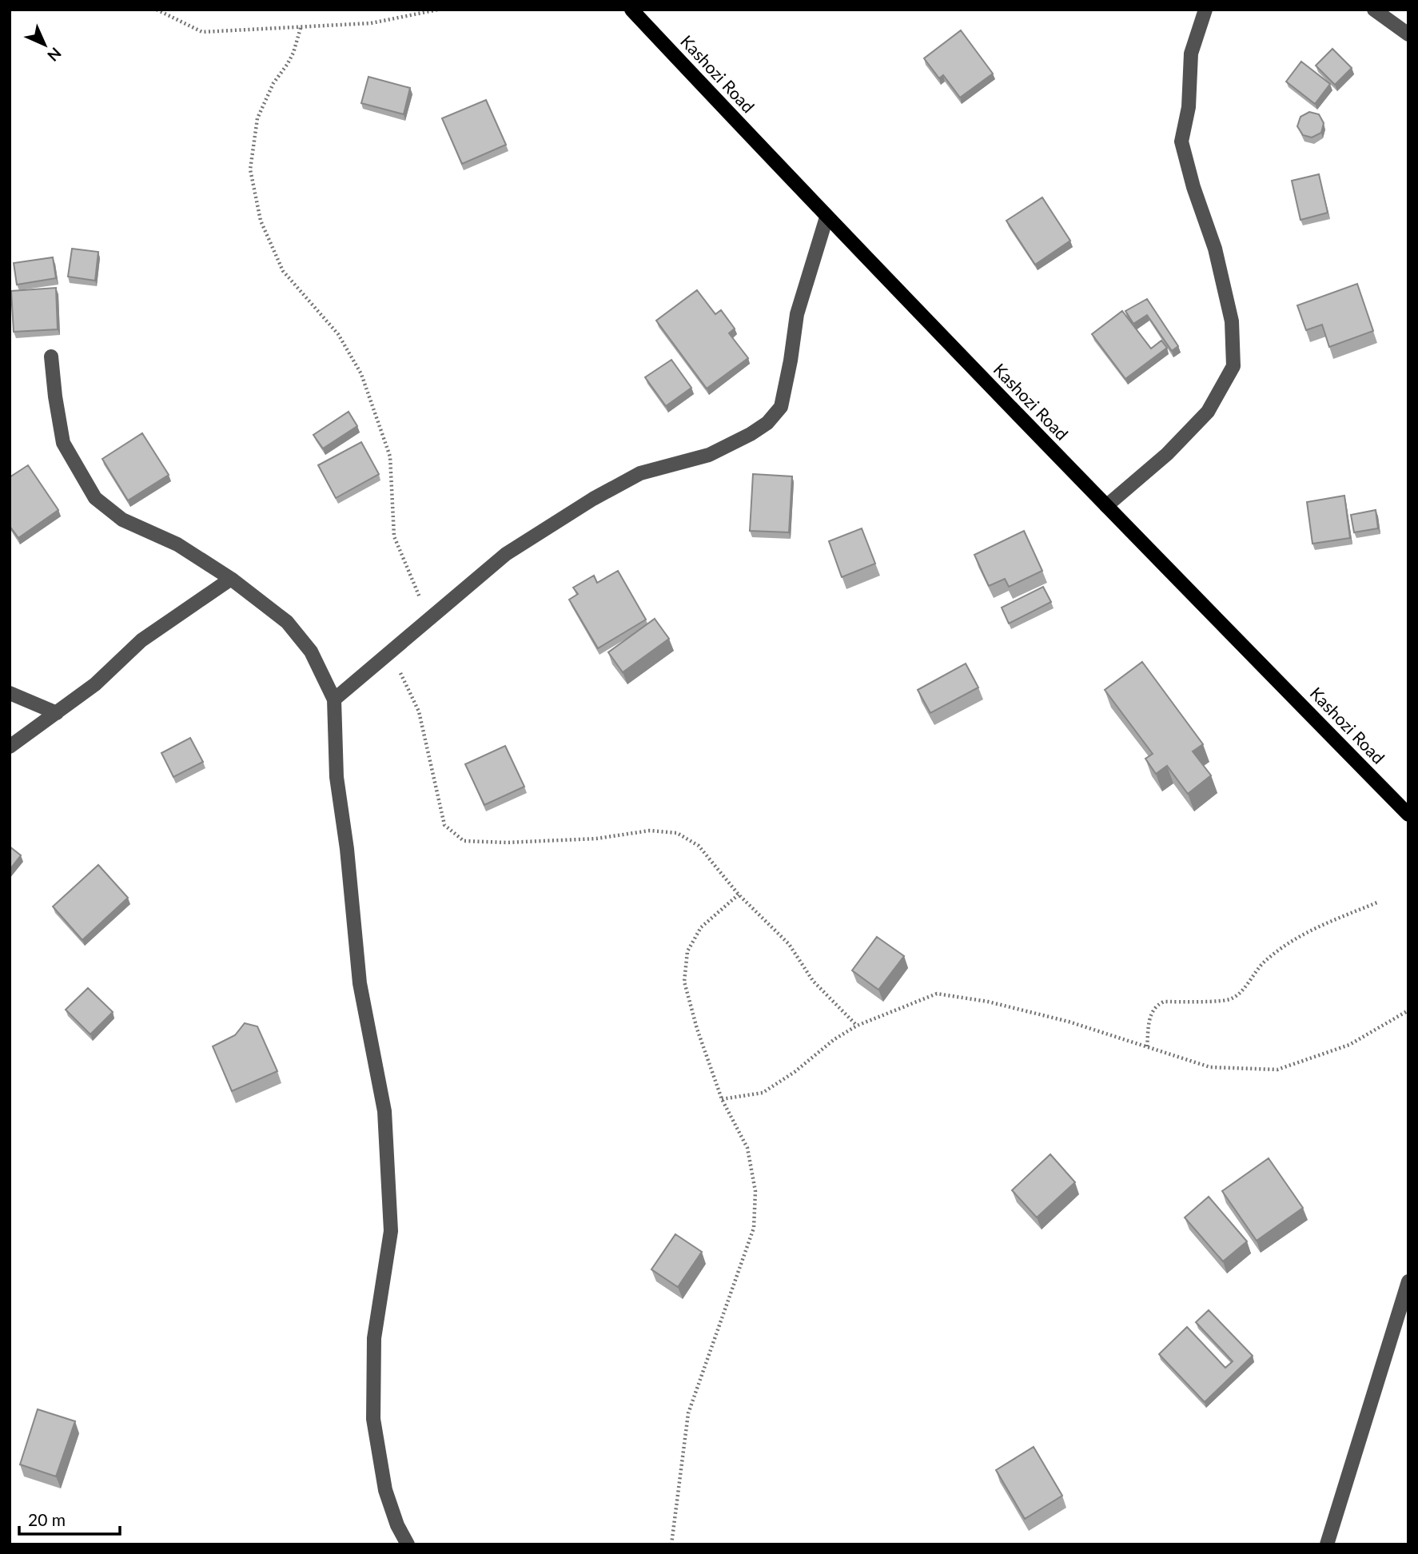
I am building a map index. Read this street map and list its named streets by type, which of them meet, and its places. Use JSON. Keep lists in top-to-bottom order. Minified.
{"streets":{"main road":["Kashozi Road"]},"scale_bar":"20 m","north":"bottom right"}
